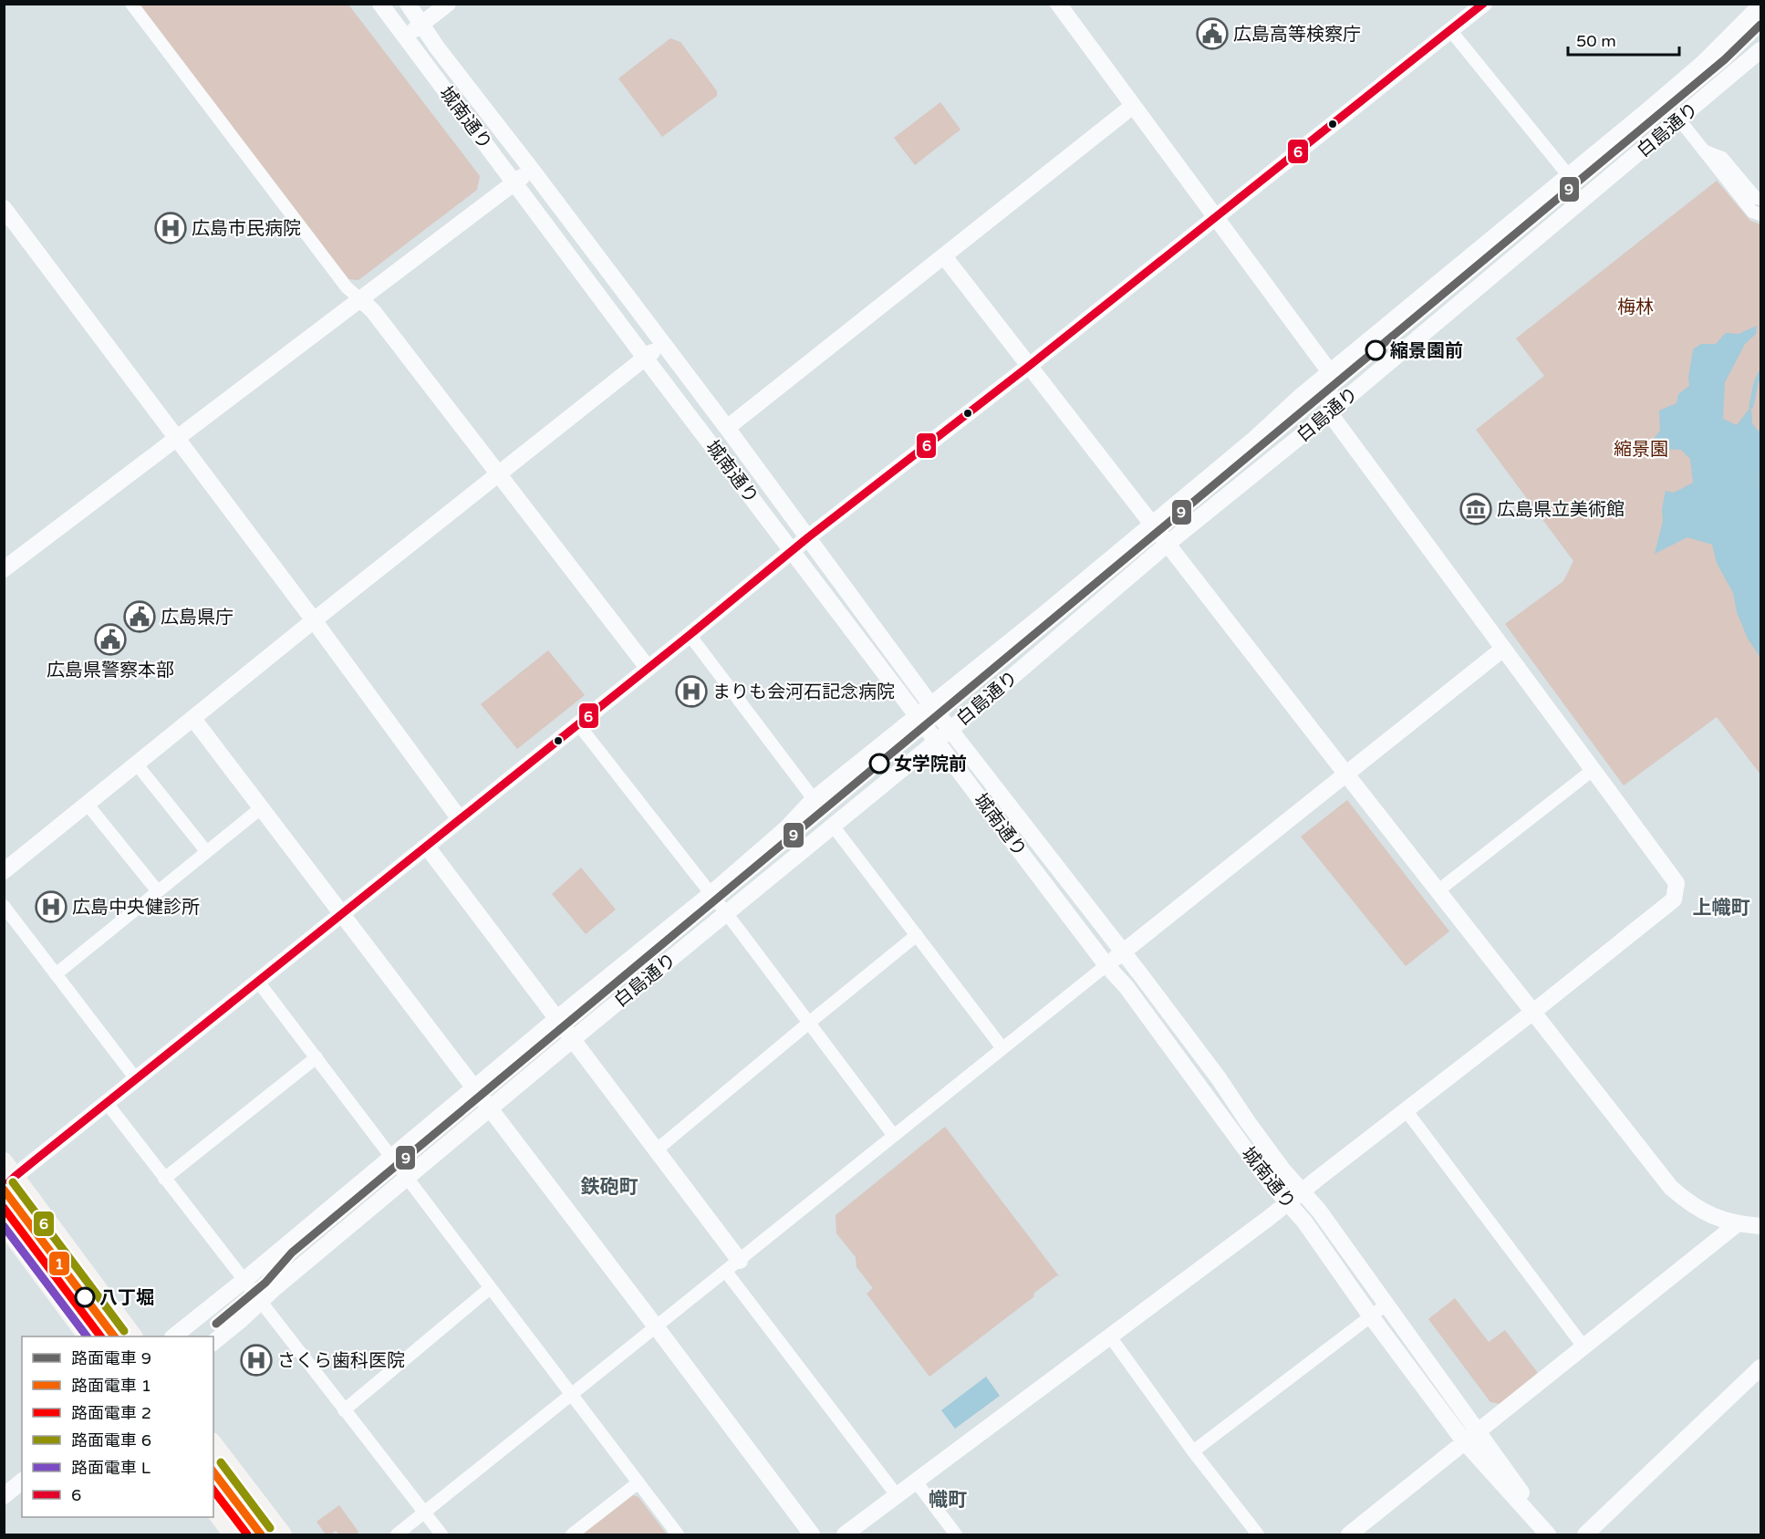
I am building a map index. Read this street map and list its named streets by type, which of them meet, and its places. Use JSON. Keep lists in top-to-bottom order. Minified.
{"streets":{"street":["城南通り","白島通り"]},"crossings":[["城南通り","白島通り"]],"districts":["上幟町","鉄砲町","幟町"],"parks":["梅林","縮景園"],"places":{"public building":["広島高等検察庁","広島県庁","広島県警察本部"],"hospital":["広島市民病院","まりも会河石記念病院","広島中央健診所","さくら歯科医院"],"other":["縮景園前","女学院前","八丁堀"],"museum":["広島県立美術館"]},"lines":["transit line 6","tram line 9","tram line 6","tram line 1","tram line 2","tram line L"],"legend":["路面電車 9","路面電車 1","路面電車 2","路面電車 6","路面電車 L","6"],"scale_bar":"50 m"}
